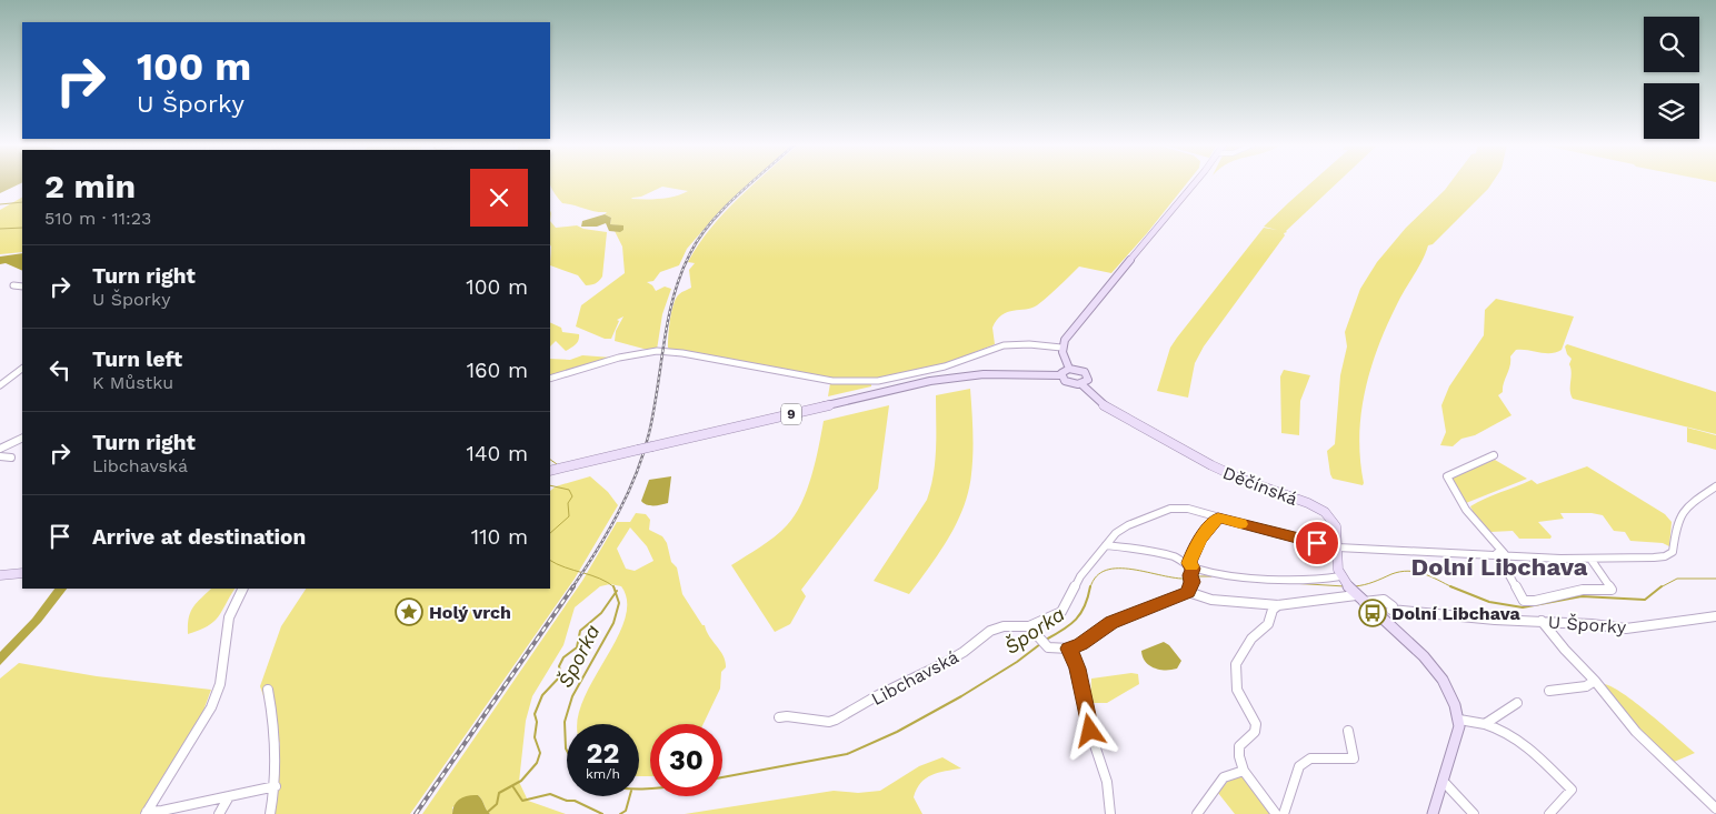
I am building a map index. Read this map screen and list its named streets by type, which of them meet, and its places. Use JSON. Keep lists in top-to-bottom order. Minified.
{"streets":{"main road":["9","Děčínská"],"street":["U Šporky","Libchavská"]},"crossings":[["Děčínská","Libchavská"]],"districts":["Dolní Libchava"],"water":["Šporka"],"places":{"place":["Holý vrch"],"bus stop":["Dolní Libchava"]},"page":{"turn":["100 m","U Šporky"],"heading":["2 min","510 m · 11:23"],"list":[{"name":"Turn right","note":"U Šporky","value":"100 m"},{"name":"Turn left","note":"K Můstku","value":"160 m"},{"name":"Turn right","note":"Libchavská","value":"140 m"},{"name":"Arrive at destination","value":"110 m"}],"speed":"22 km/h","limit":"30"}}
